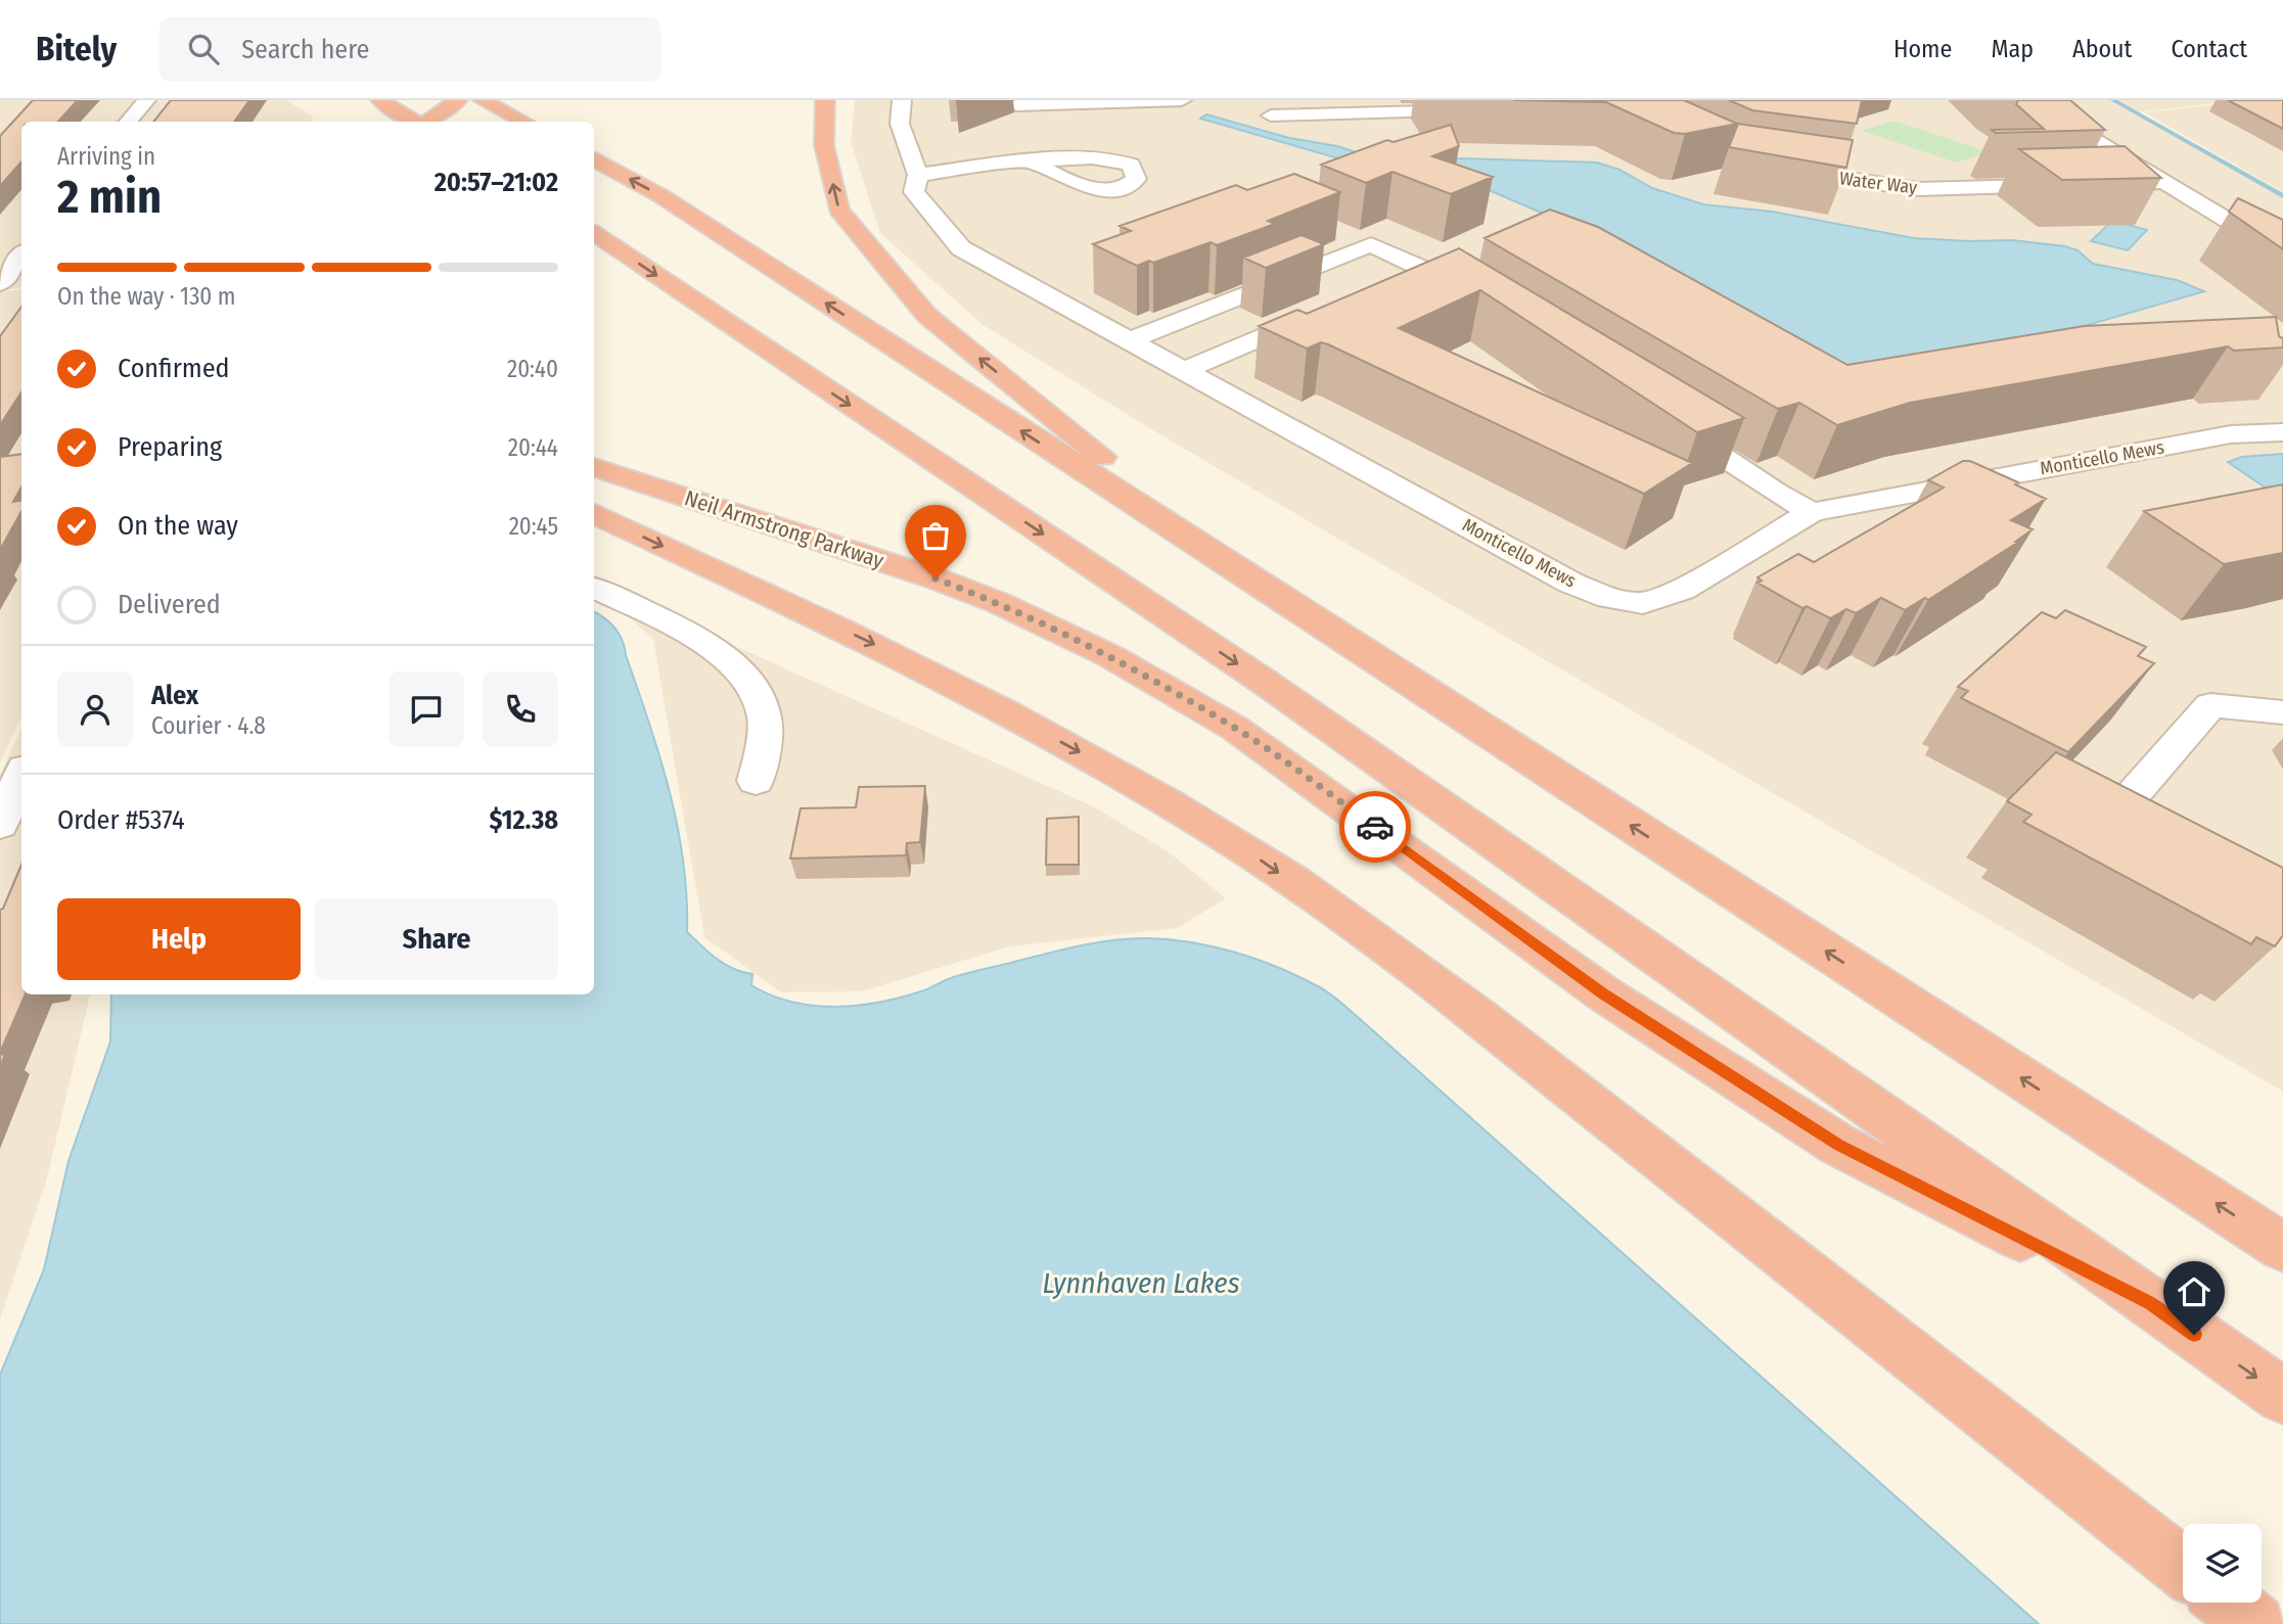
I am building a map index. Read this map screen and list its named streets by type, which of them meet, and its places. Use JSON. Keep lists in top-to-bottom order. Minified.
{"streets":{"highway":["Neil Armstrong Parkway"],"street":["Water Way","Monticello Mews"]},"water":["Lynnhaven Lakes"],"page":{"header":"Bitely","search":"Search here","nav":["Home","Map","About","Contact"],"heading":["2 min","Arriving in","20:57–21:02"],"panel":["Alex","Courier · 4.8","Order #5374","$12.38"],"bar":"On the way · 130 m","list":[["Confirmed","20:40"],["Preparing","20:44"],["On the way","20:45"],"Delivered"],"buttons":["Help","Share"]}}
